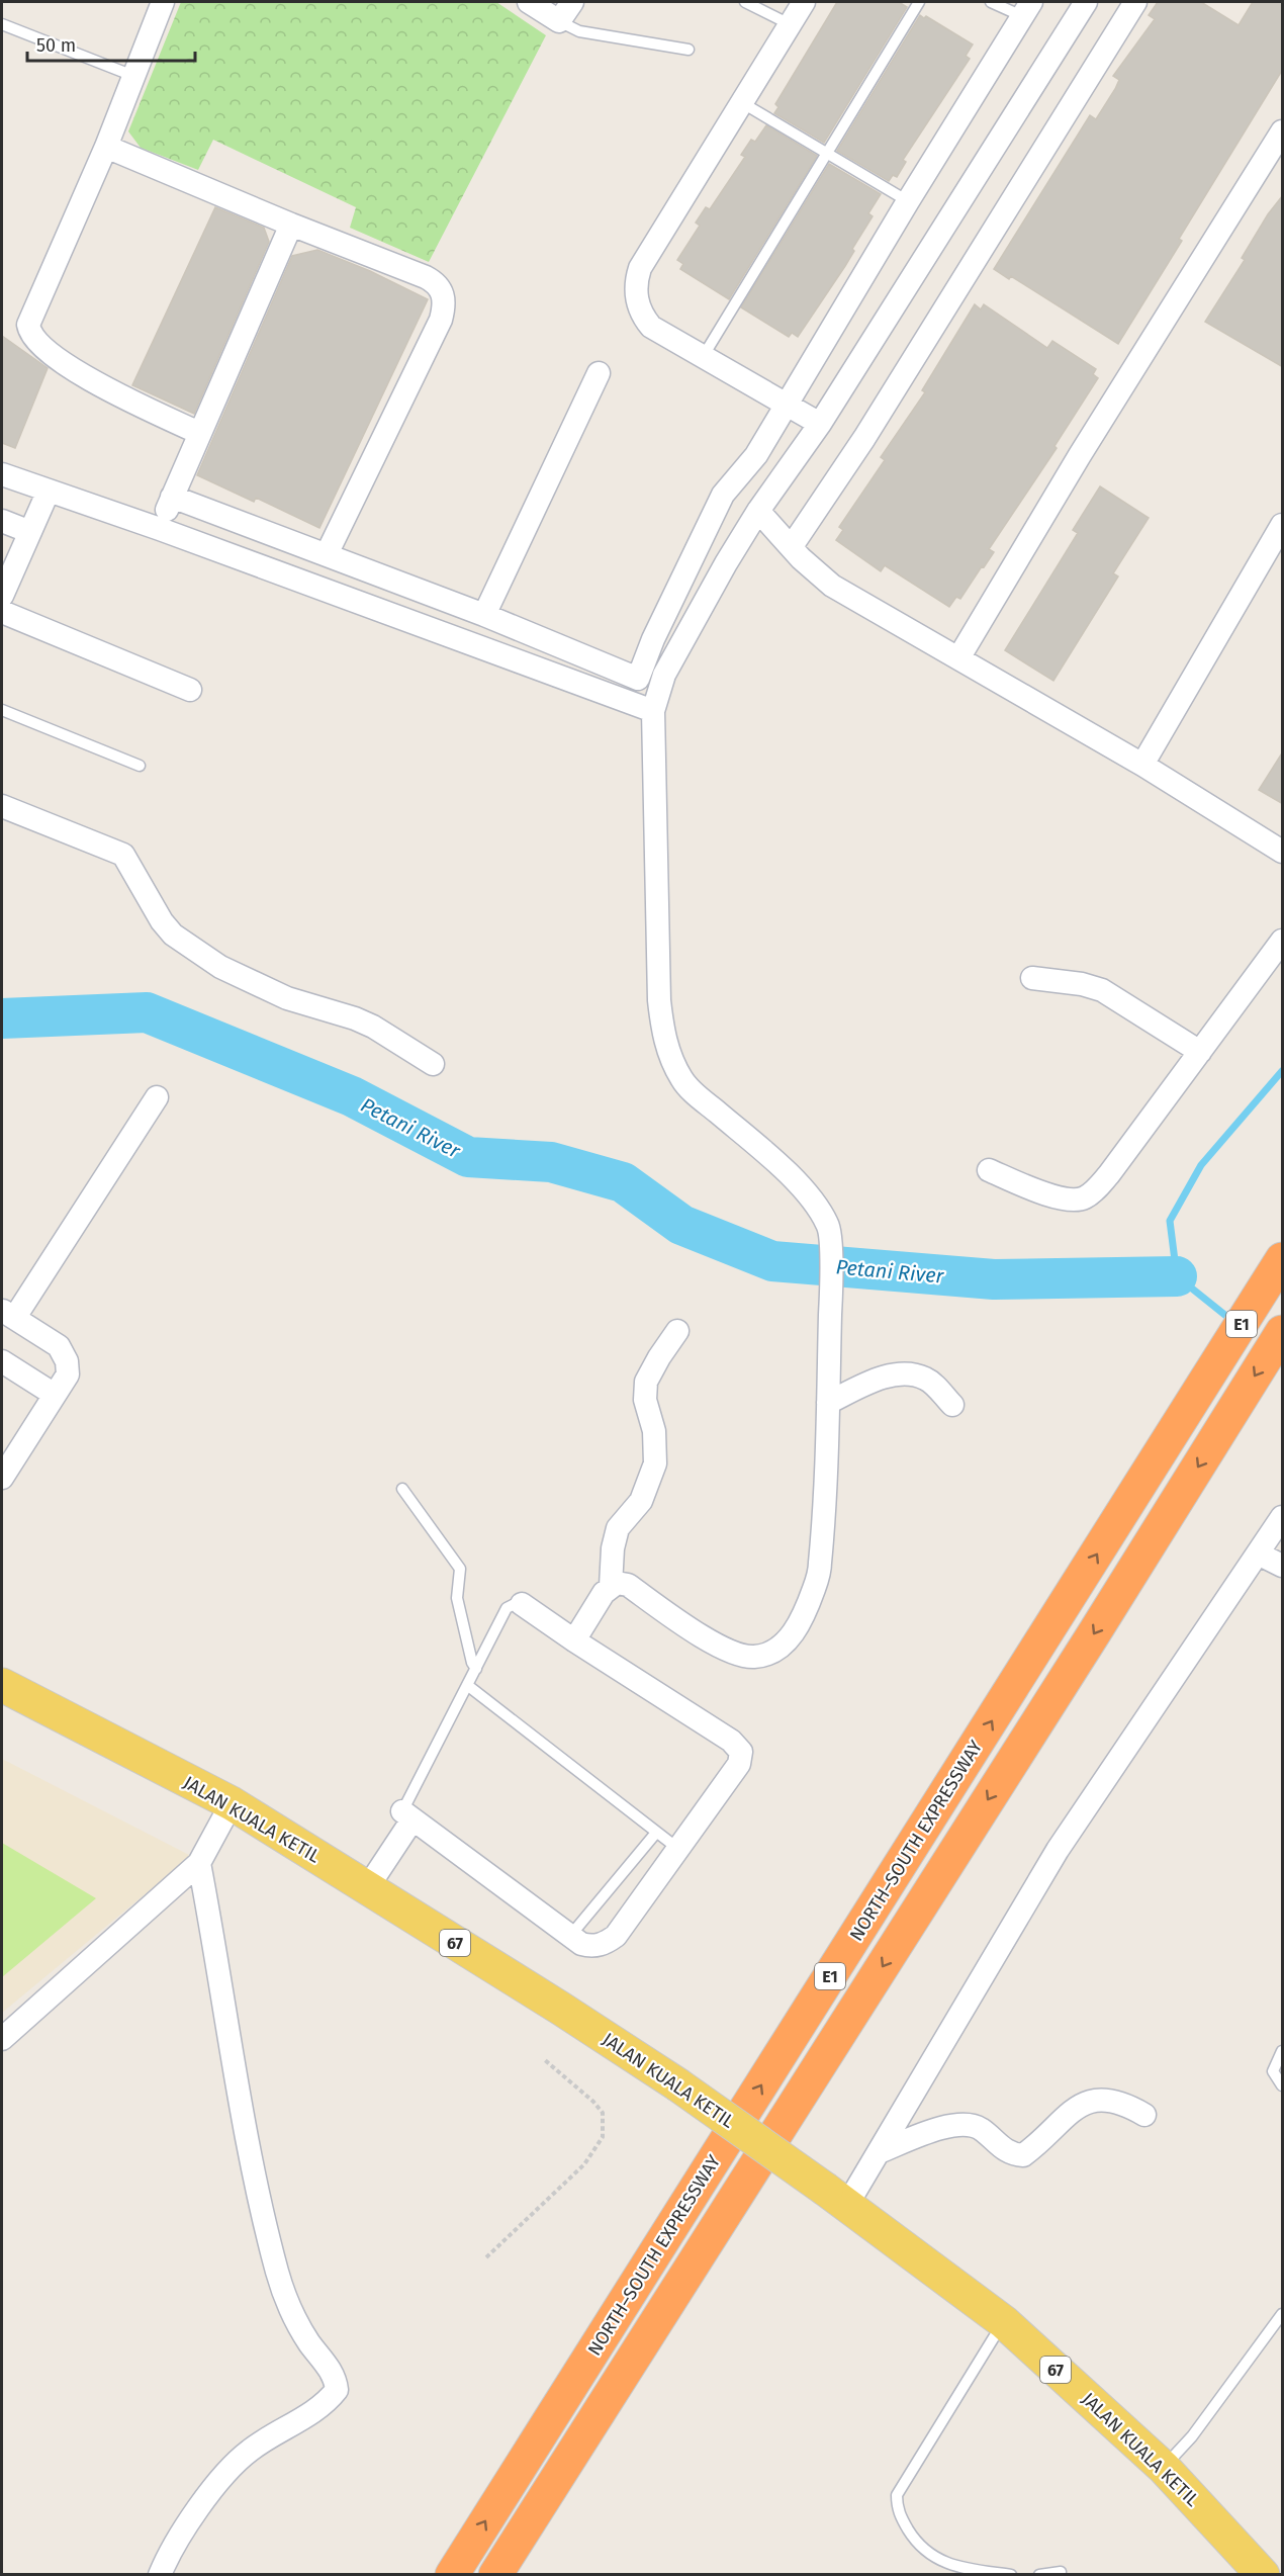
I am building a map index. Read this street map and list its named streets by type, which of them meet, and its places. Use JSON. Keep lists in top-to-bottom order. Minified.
{"streets":{"highway":["E1","NORTH–SOUTH EXPRESSWAY"],"main road":["JALAN KUALA KETIL","67"]},"water":["Petani River"],"scale_bar":"50 m"}
